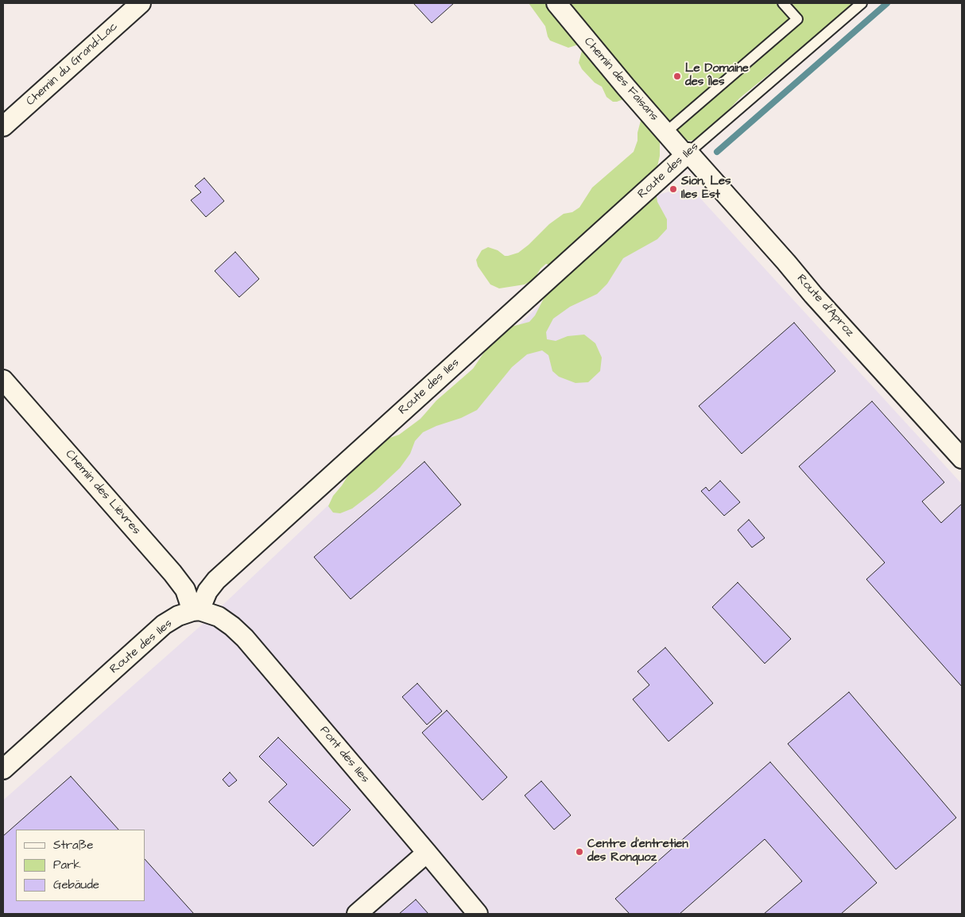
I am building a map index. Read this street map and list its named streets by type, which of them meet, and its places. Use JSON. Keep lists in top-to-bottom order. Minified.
{"streets":{"street":["Chemin du Grand-Lac","Chemin des Faisans","Route des Iles","Route d'Aproz","Chemin des Lièvres","Pont des Iles"]},"crossings":[["Chemin des Faisans","Route des Iles"],["Chemin des Faisans","Route d'Aproz"],["Route des Iles","Route d'Aproz"],["Route des Iles","Chemin des Lièvres"],["Route des Iles","Pont des Iles"],["Chemin des Lièvres","Pont des Iles"]],"places":["Le Domaine des Îles","Sion, Les Iles Est","Centre d'entretien des Ronquoz"],"legend":["Straße","Park","Gebäude"]}
